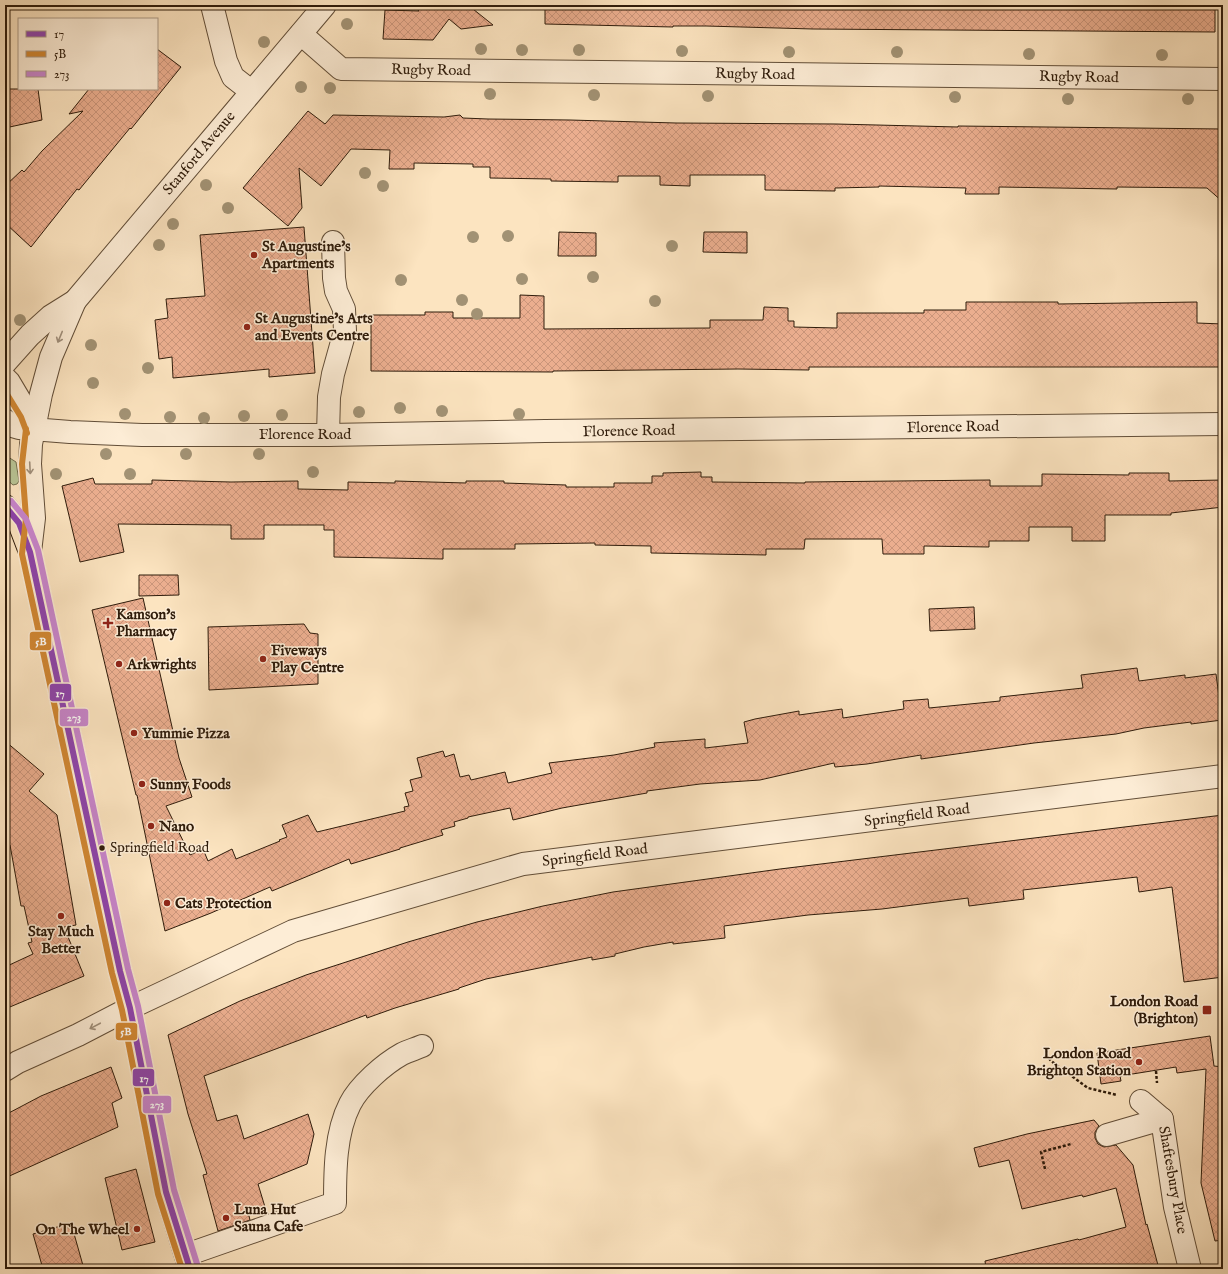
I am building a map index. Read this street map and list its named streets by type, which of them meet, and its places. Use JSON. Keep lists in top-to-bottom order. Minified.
{"streets":{"street":["Rugby Road","Stanford Avenue","Florence Road","Springfield Road","Shaftesbury Place"]},"crossings":[["Rugby Road","Stanford Avenue"],["Stanford Avenue","Florence Road"]],"places":{"other":["St Augustine's Apartments","St Augustine's Arts and Events Centre","Fiveways Play Centre","Arkwrights","Yummie Pizza","Sunny Foods","Nano","Springfield Road","Cats Protection","Stay Much Better","London Road Brighton Station","Luna Hut Sauna Cafe","On The Wheel"],"health":["Kamson's Pharmacy"],"transit":["London Road (Brighton)"]},"lines":["transit line 5B","transit line 273","transit line 17"],"legend":["17","5B","273"]}
